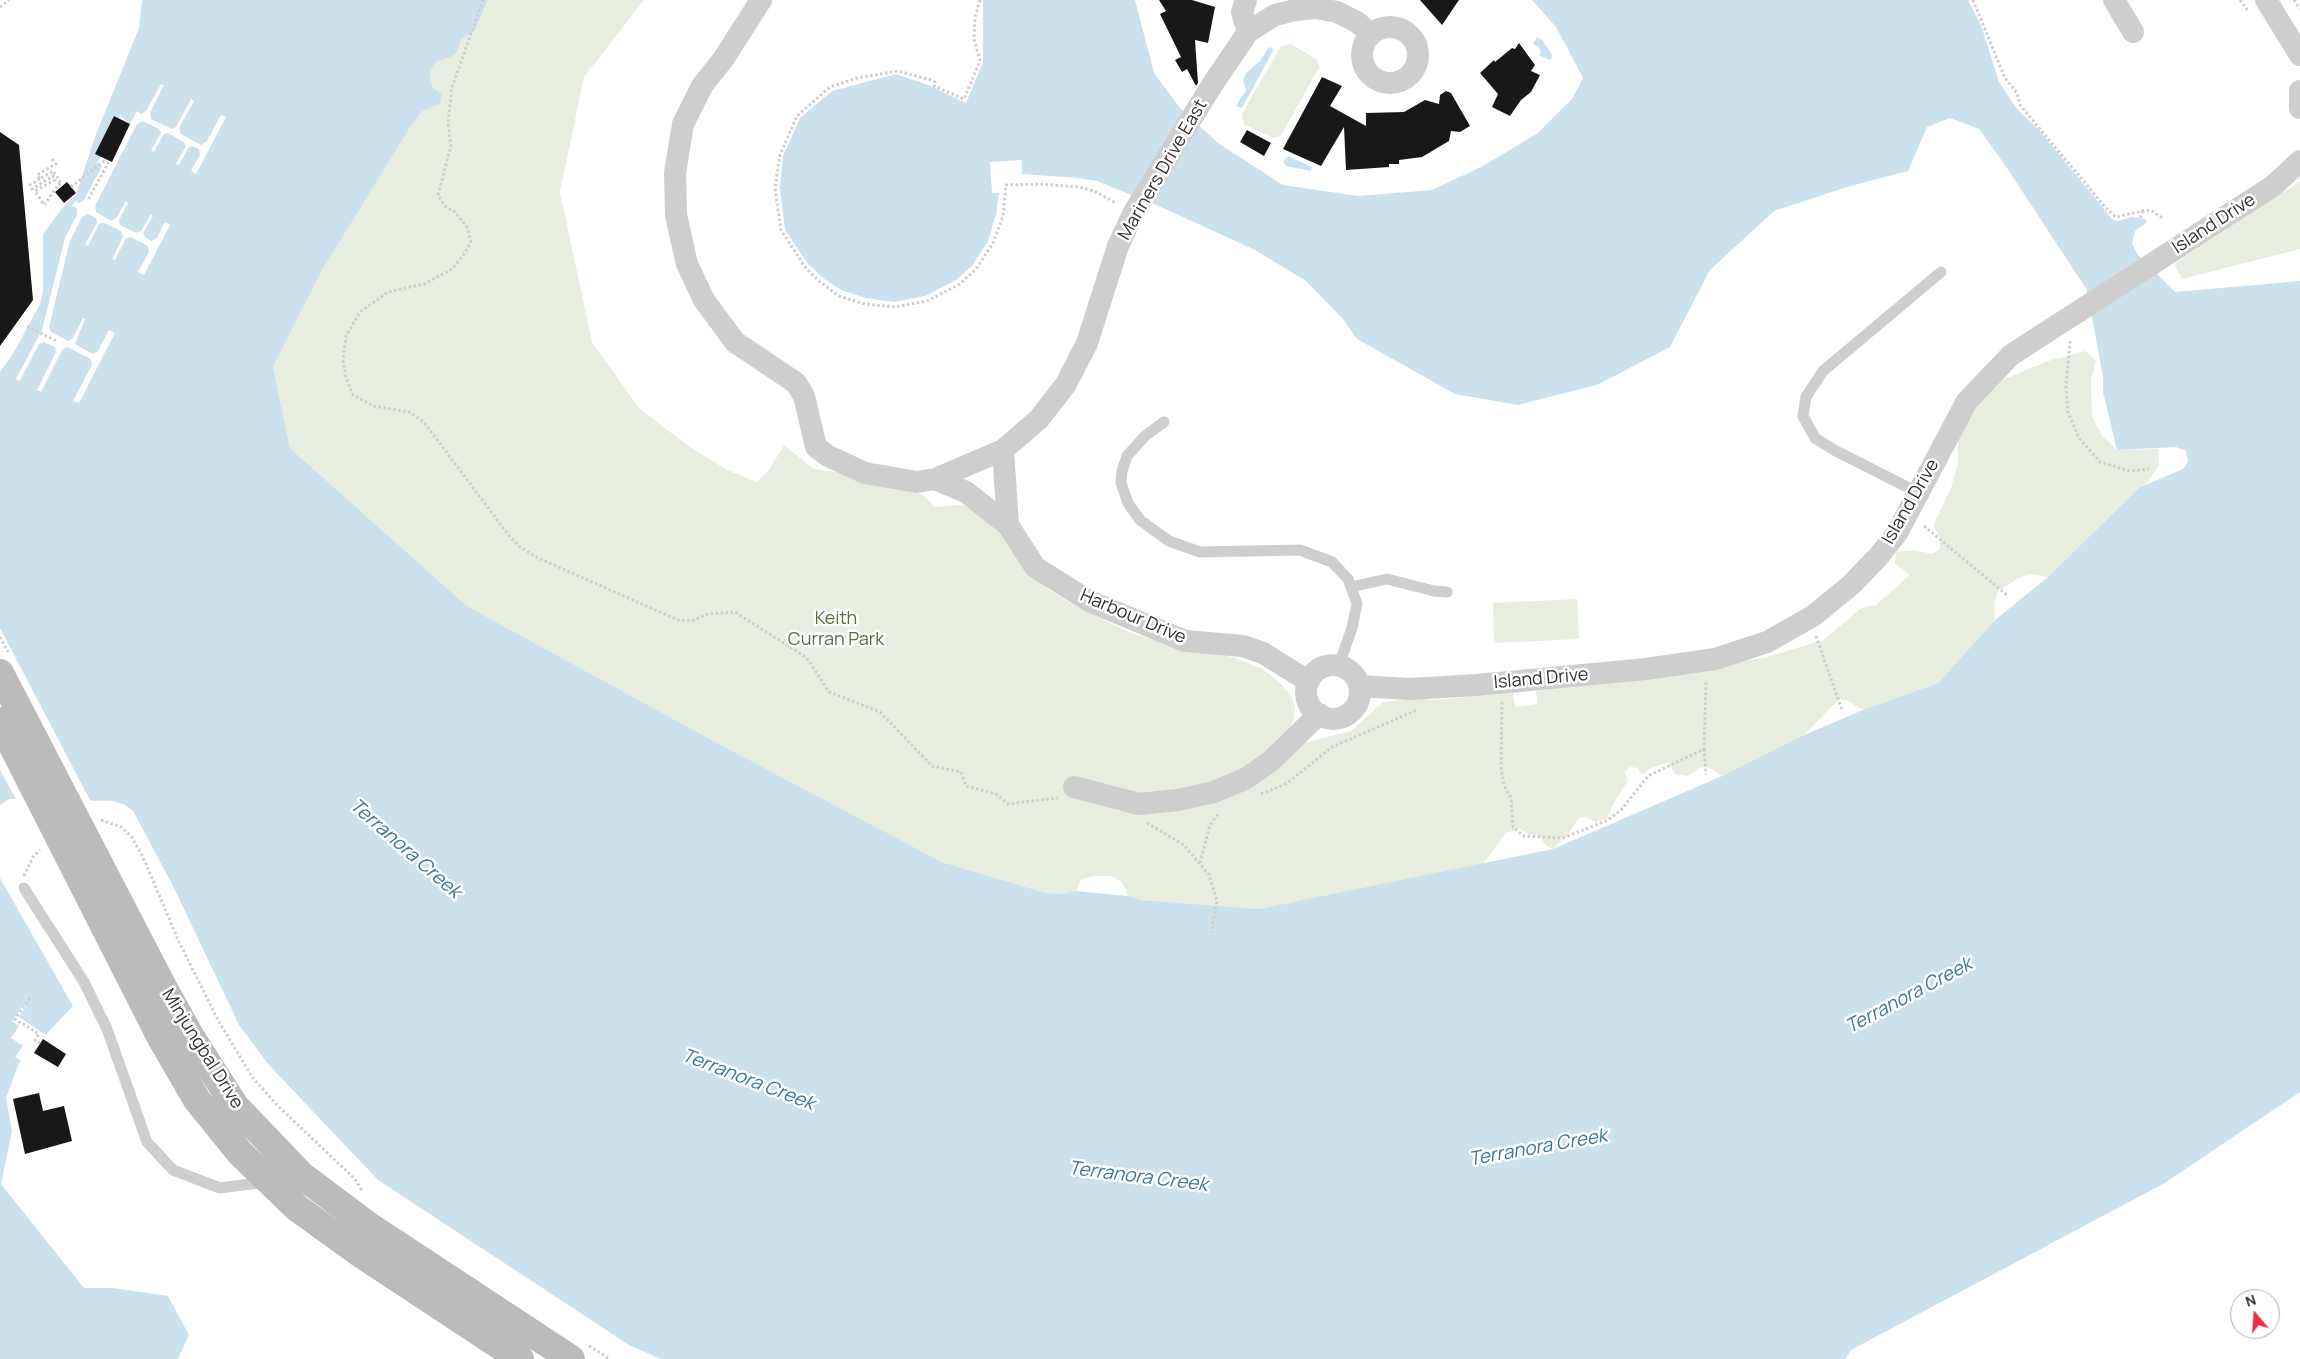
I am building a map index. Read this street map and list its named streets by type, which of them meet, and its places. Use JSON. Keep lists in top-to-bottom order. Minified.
{"streets":{"main road":["Minjungbal Drive"],"street":["Mariners Drive East","Island Drive","Harbour Drive"]},"crossings":[["Mariners Drive East","Harbour Drive"],["Island Drive","Harbour Drive"]],"water":["Terranora Creek"],"parks":["Keith Curran Park"],"north":"top"}
